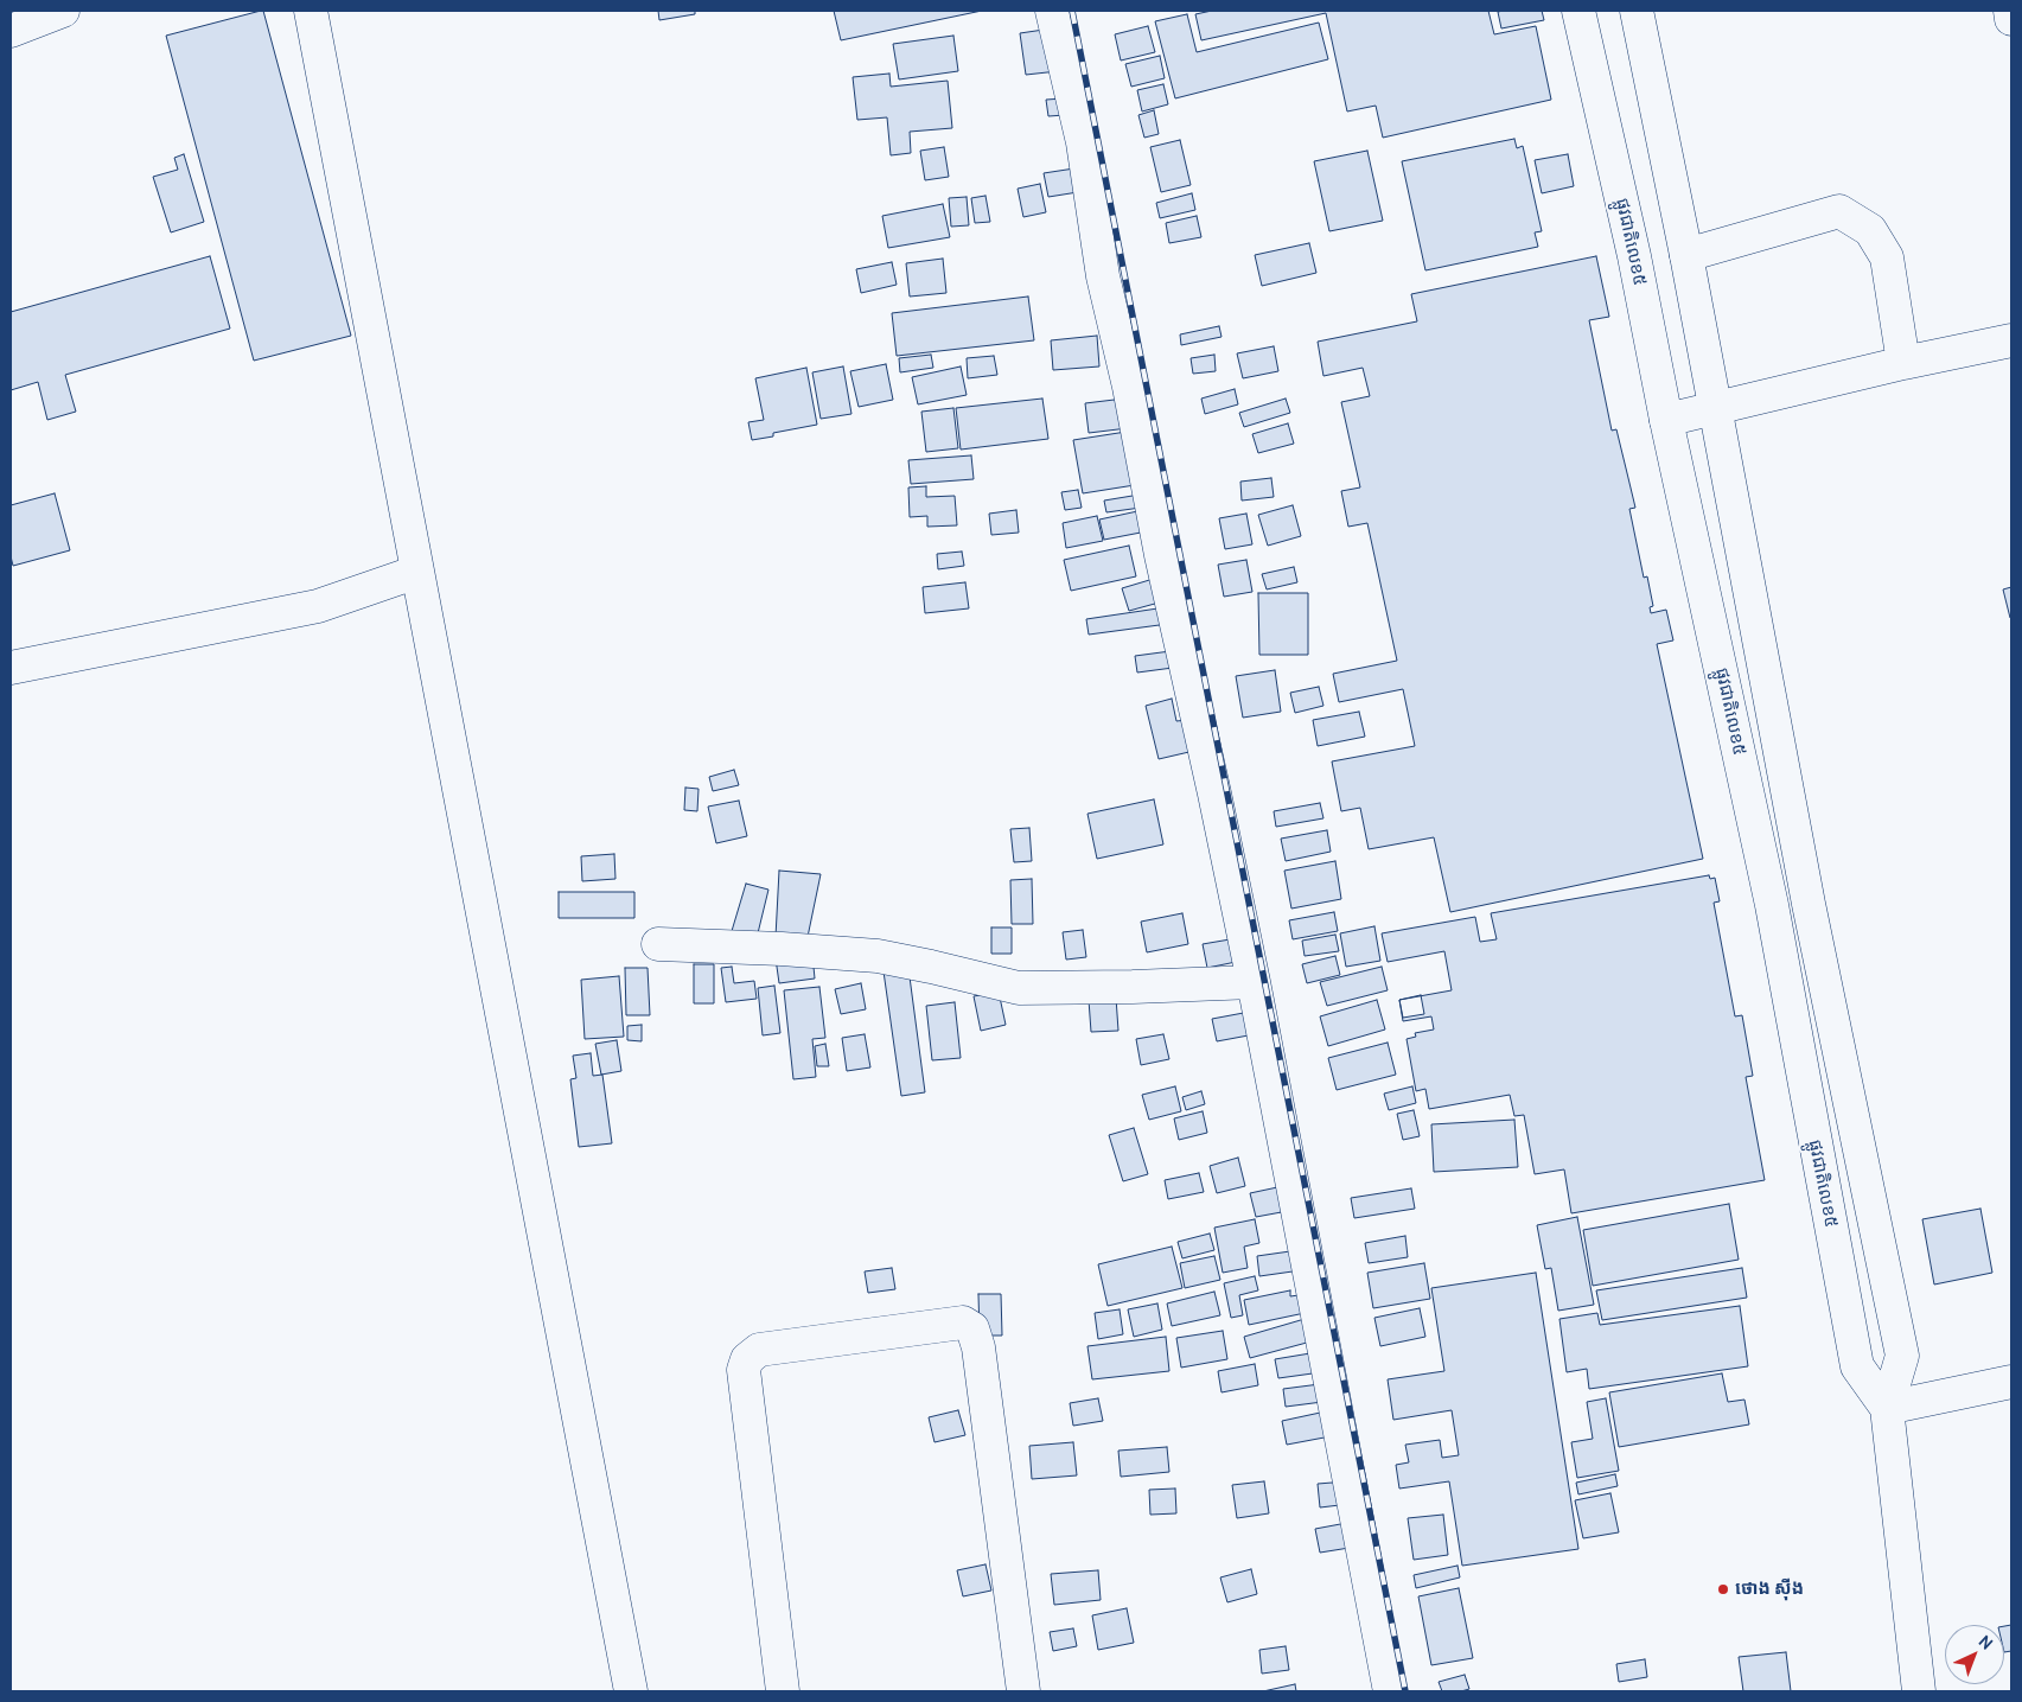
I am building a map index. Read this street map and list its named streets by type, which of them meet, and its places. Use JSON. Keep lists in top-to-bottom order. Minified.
{"streets":{"main road":["ផ្លូវជាតិលេខ៥"]},"places":["ថោង ស៊ីង"],"north":"top right"}
